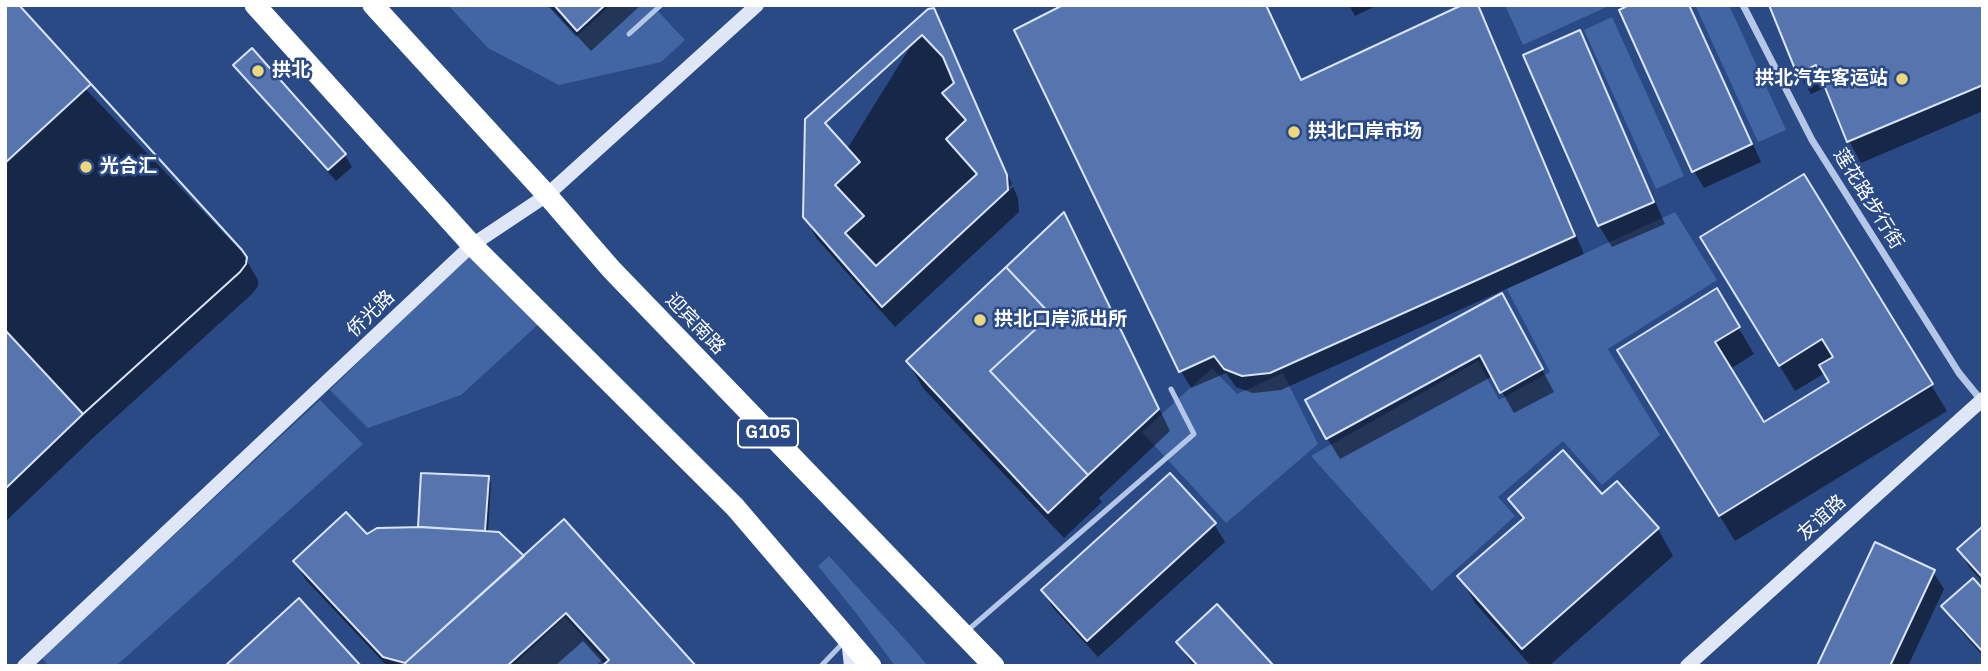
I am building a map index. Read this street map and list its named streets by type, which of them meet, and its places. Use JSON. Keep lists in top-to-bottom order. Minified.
{"streets":{"highway":["迎宾南路","G105"],"street":["莲花路步行街","侨光路","友谊路"]},"crossings":[["莲花路步行街","友谊路"],["侨光路","迎宾南路"]],"places":["拱北","拱北汽车客运站","拱北口岸市场","光合汇","拱北口岸派出所"]}
